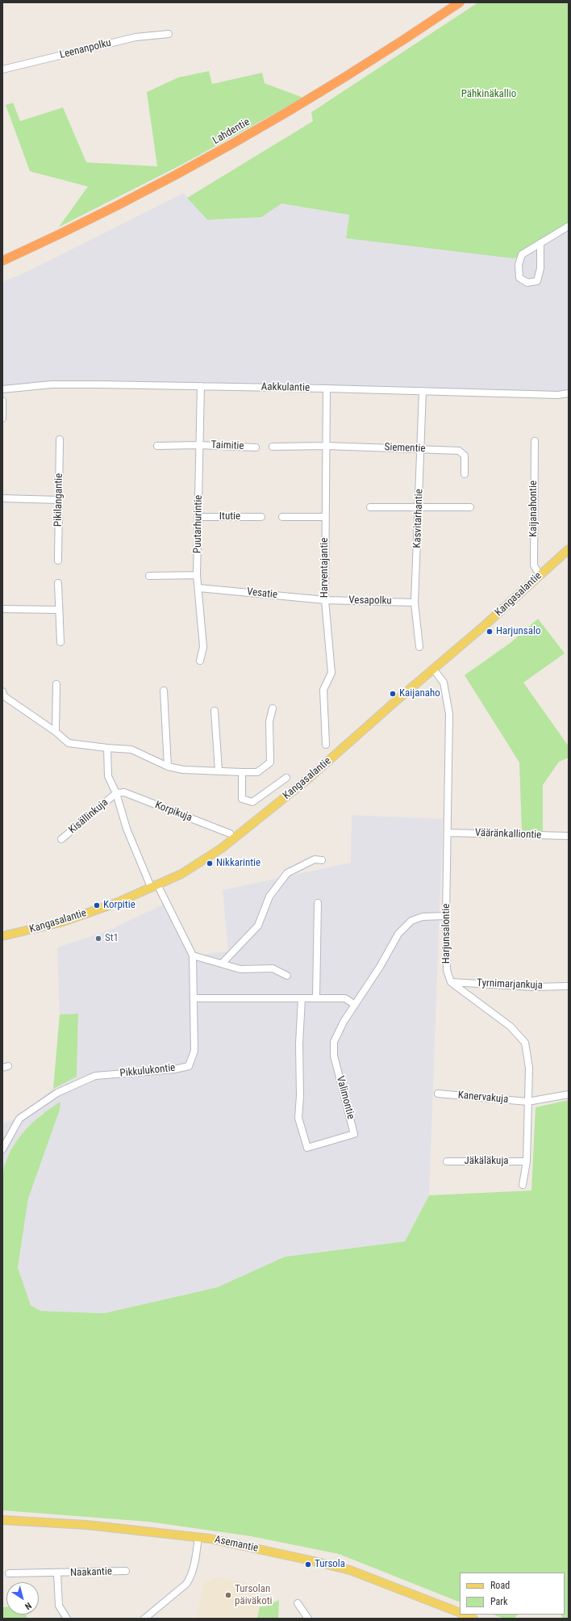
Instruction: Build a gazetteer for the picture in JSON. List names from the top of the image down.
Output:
{
  "streets": {
    "highway": ["Lahdentie"],
    "main road": ["Kangasalantie", "Asemantie"],
    "street": [
      "Leenanpolku",
      "Aakkulantie",
      "Taimitie",
      "Siementie",
      "Pikilangantie",
      "Kaijanahontie",
      "Itutie",
      "Kasvitarhantie",
      "Puutarhurintie",
      "Harventajantie",
      "Vesatie",
      "Vesapolku",
      "Korpikuja",
      "Kisällinkuja",
      "Vääränkalliontie",
      "Harjunsalontie",
      "Tyrnimarjankuja",
      "Pikkulukontie",
      "Valimontie",
      "Kanervakuja",
      "Jäkäläkuja",
      "Naakantie"
    ]
  },
  "crossings": [
    ["Aakkulantie", "Kasvitarhantie"],
    ["Aakkulantie", "Puutarhurintie"],
    ["Aakkulantie", "Harventajantie"],
    ["Taimitie", "Puutarhurintie"],
    ["Siementie", "Kasvitarhantie"],
    ["Siementie", "Harventajantie"],
    ["Kaijanahontie", "Kangasalantie"],
    ["Itutie", "Puutarhurintie"],
    ["Kasvitarhantie", "Vesapolku"],
    ["Puutarhurintie", "Vesatie"],
    ["Harventajantie", "Vesatie"],
    ["Harventajantie", "Vesapolku"],
    ["Vesatie", "Vesapolku"],
    ["Kangasalantie", "Harjunsalontie"],
    ["Kangasalantie", "Pikkulukontie"],
    ["Korpikuja", "Kisällinkuja"],
    ["Vääränkalliontie", "Harjunsalontie"],
    ["Harjunsalontie", "Tyrnimarjankuja"],
    ["Harjunsalontie", "Valimontie"]
  ],
  "parks": ["Pähkinäkallio"],
  "places": [
    "Harjunsalo",
    "Kaijanaho",
    "Nikkarintie",
    "Korpitie",
    "St1",
    "Tursola",
    "Tursolan päiväkoti"
  ],
  "legend": ["Road", "Park"],
  "north": "bottom right"
}
